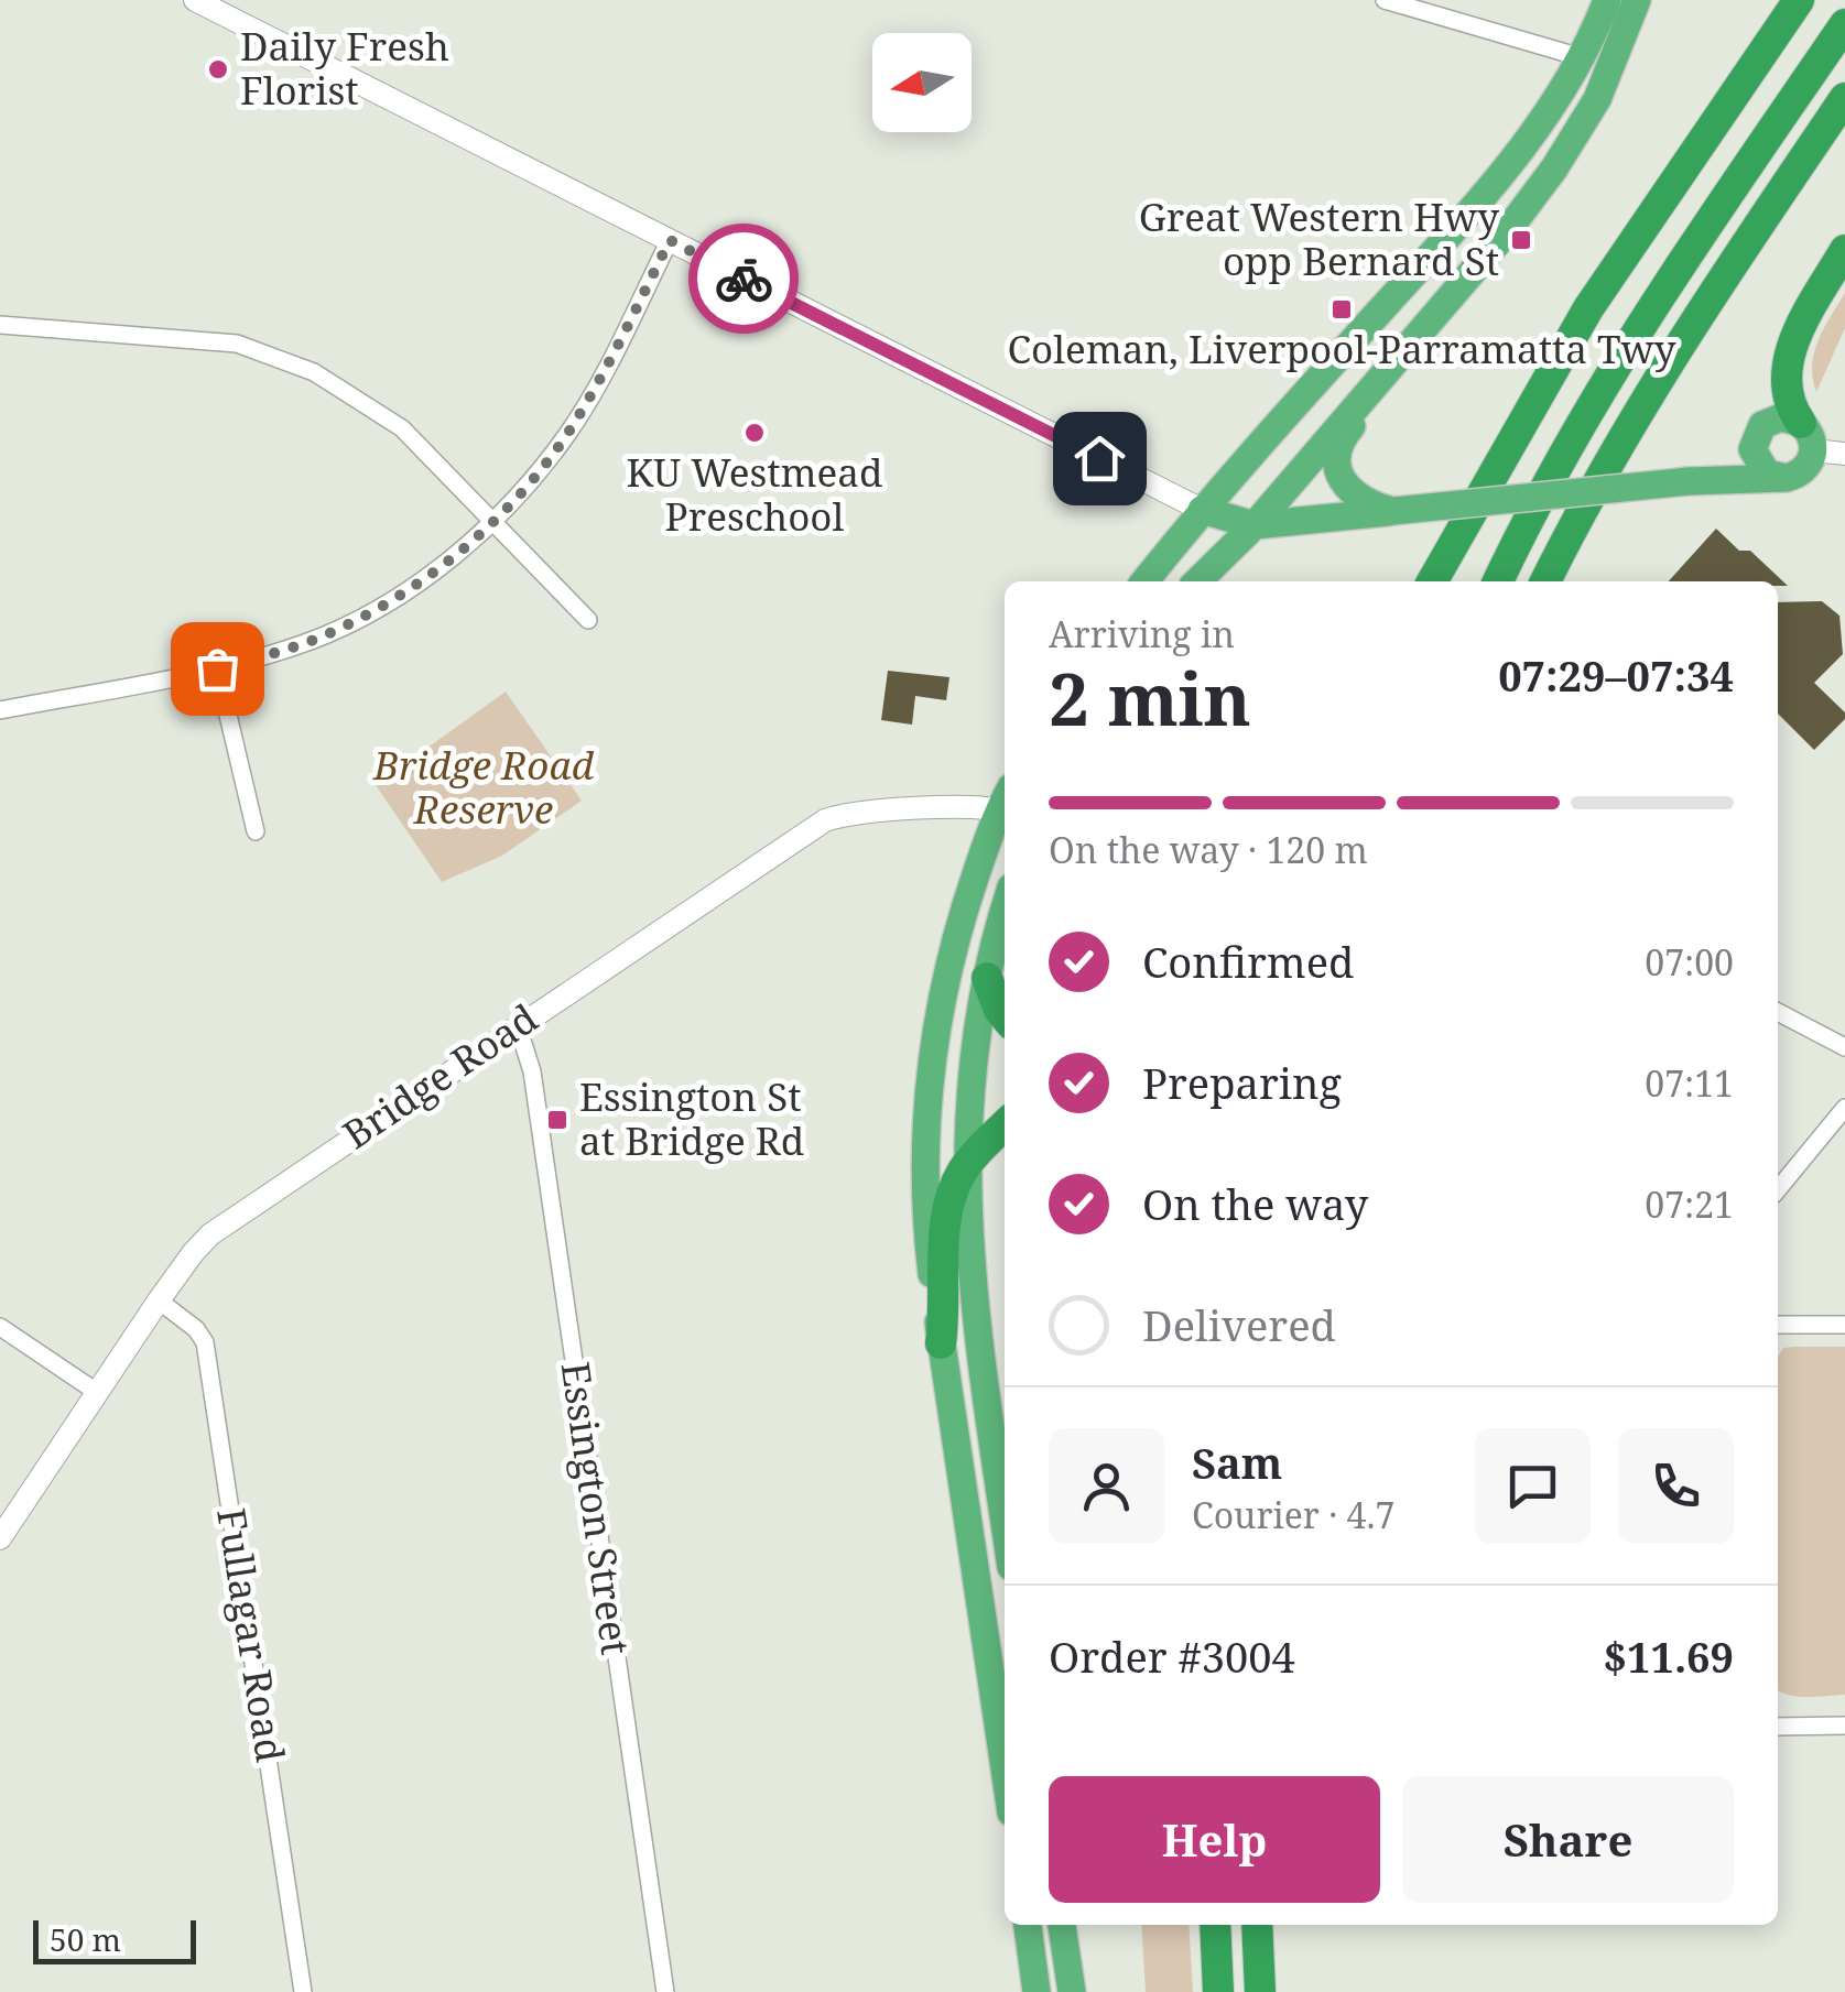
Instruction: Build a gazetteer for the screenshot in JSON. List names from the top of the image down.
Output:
{
  "streets": {
    "street": ["Bridge Road", "Essington Street", "Fullagar Road"]
  },
  "crossings": [
    ["Bridge Road", "Essington Street"],
    ["Bridge Road", "Fullagar Road"]
  ],
  "parks": ["Bridge Road Reserve"],
  "places": {
    "other": ["Daily Fresh Florist", "KU Westmead Preschool"],
    "transit": ["Great Western Hwy opp Bernard St", "Coleman, Liverpool-Parramatta Twy", "Essington St at Bridge Rd"]
  },
  "scale_bar": "50 m",
  "north": "left",
  "page": {
    "heading": ["2 min", "Arriving in", "07:29–07:34"],
    "panel": [
      "Sam",
      "Courier · 4.7",
      "Order #3004",
      "$11.69"
    ],
    "bar": "On the way · 120 m",
    "list": [
      ["Confirmed", "07:00"],
      ["Preparing", "07:11"],
      ["On the way", "07:21"],
      "Delivered"
    ],
    "buttons": ["Help", "Share"],
    "scale": "50 m"
  }
}
